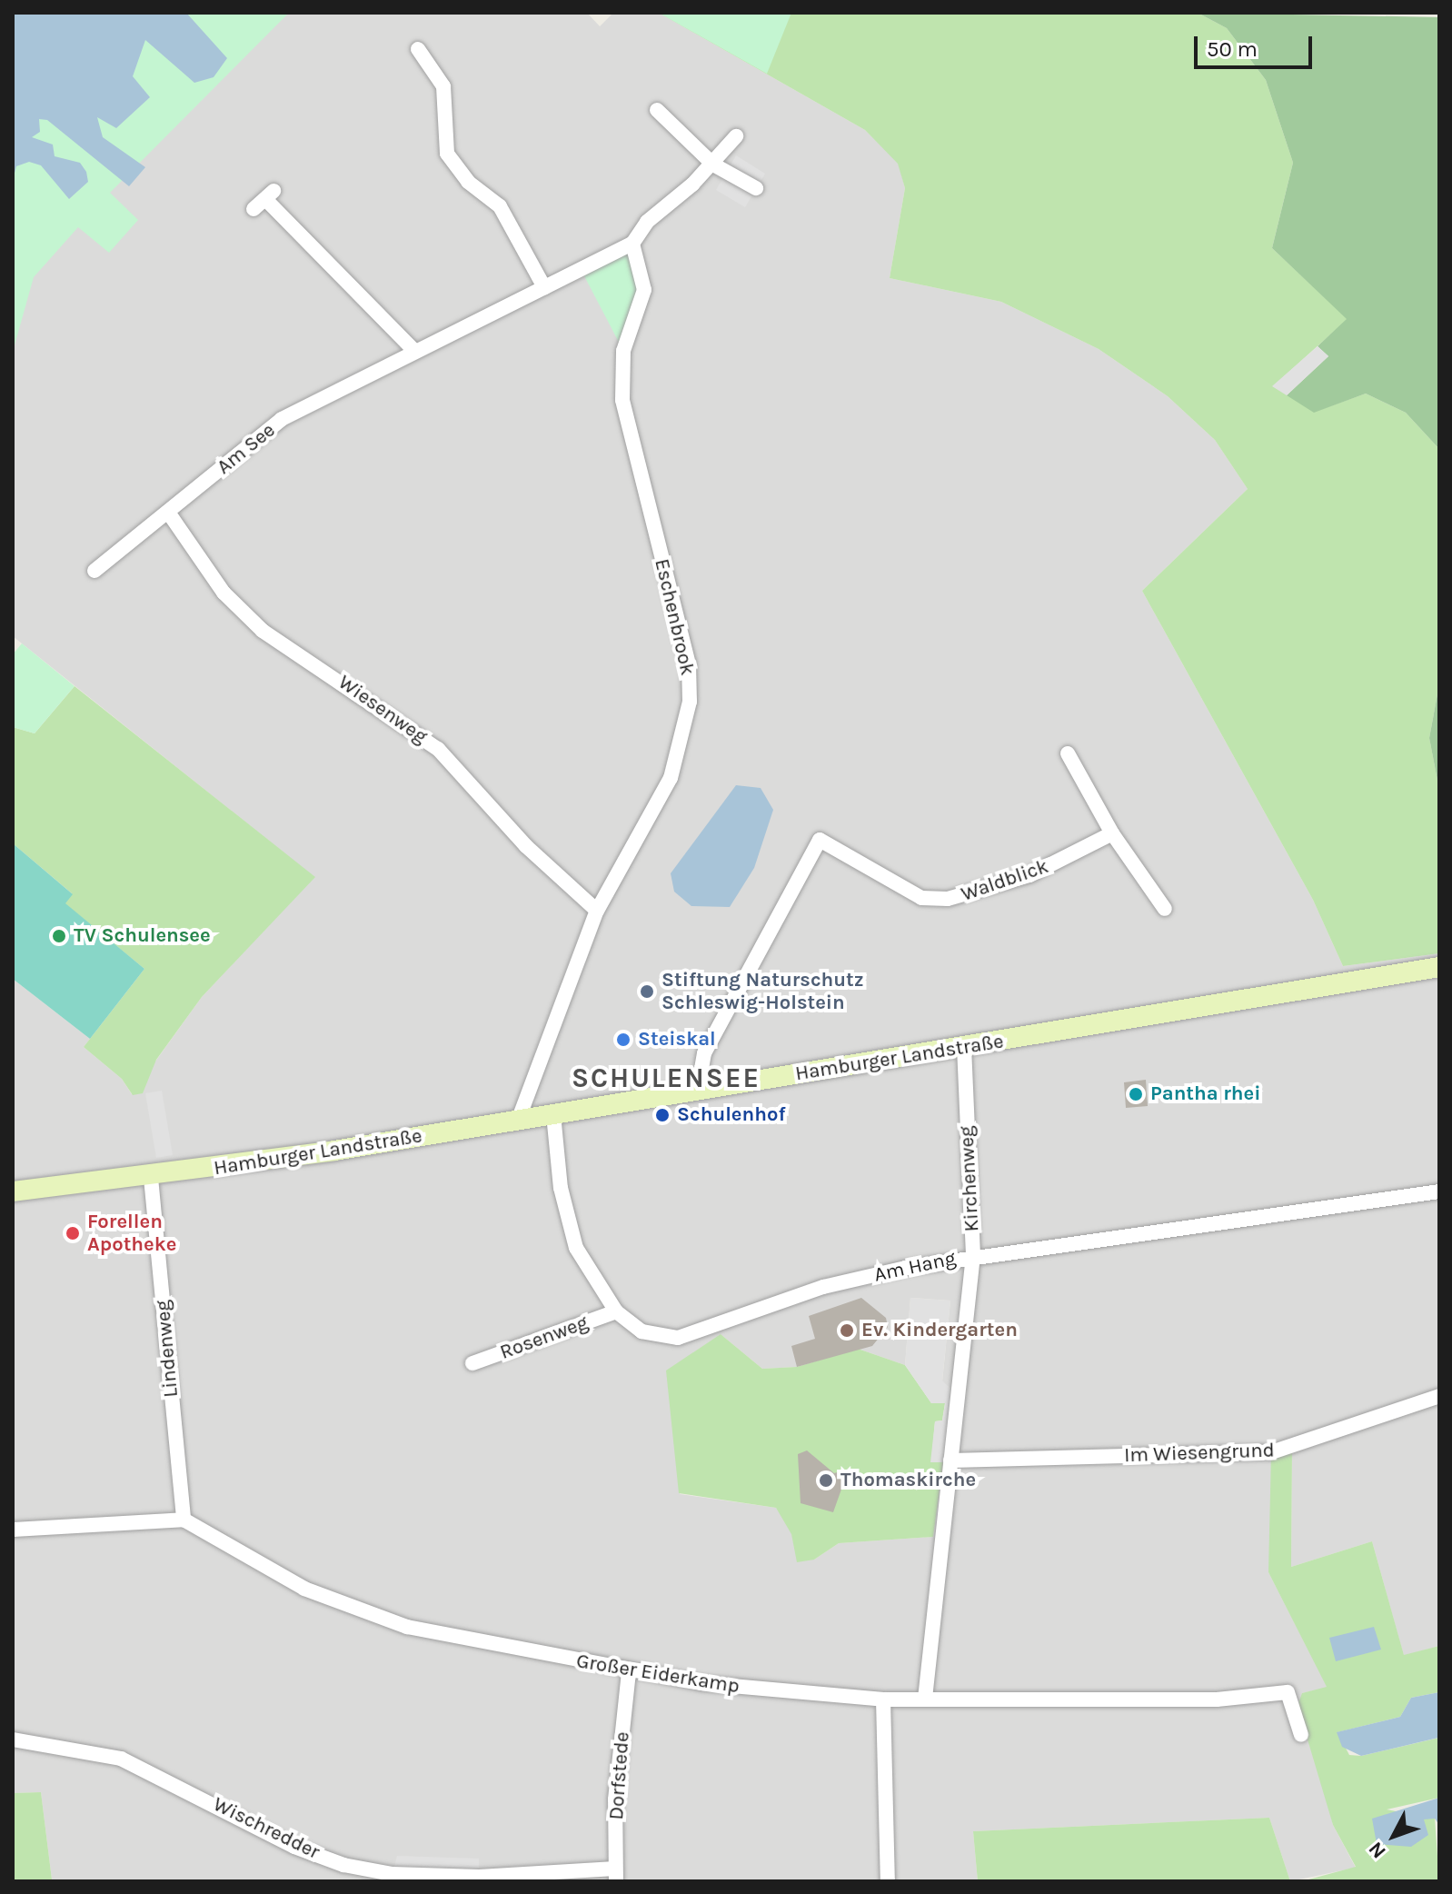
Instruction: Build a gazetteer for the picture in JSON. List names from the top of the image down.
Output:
{
  "streets": {
    "main road": ["Hamburger Landstraße"],
    "street": [
      "Am See",
      "Eschenbrook",
      "Wiesenweg",
      "Waldblick",
      "Kirchenweg",
      "Am Hang",
      "Rosenweg",
      "Lindenweg",
      "Im Wiesengrund",
      "Großer Eiderkamp",
      "Dorfstede",
      "Wischredder"
    ]
  },
  "crossings": [
    ["Am See", "Eschenbrook"],
    ["Am See", "Wiesenweg"],
    ["Eschenbrook", "Wiesenweg"],
    ["Eschenbrook", "Hamburger Landstraße"],
    ["Waldblick", "Hamburger Landstraße"],
    ["Hamburger Landstraße", "Kirchenweg"],
    ["Hamburger Landstraße", "Am Hang"],
    ["Hamburger Landstraße", "Lindenweg"],
    ["Kirchenweg", "Am Hang"],
    ["Kirchenweg", "Im Wiesengrund"],
    ["Kirchenweg", "Großer Eiderkamp"],
    ["Am Hang", "Rosenweg"],
    ["Lindenweg", "Großer Eiderkamp"],
    ["Großer Eiderkamp", "Dorfstede"],
    ["Dorfstede", "Wischredder"]
  ],
  "districts": ["SCHULENSEE"],
  "places": [
    "TV Schulensee",
    "Stiftung Naturschutz Schleswig-Holstein",
    "Steiskal",
    "Pantha rhei",
    "Schulenhof",
    "Forellen Apotheke",
    "Ev. Kindergarten",
    "Thomaskirche"
  ],
  "scale_bar": "50 m",
  "north": "bottom left"
}
